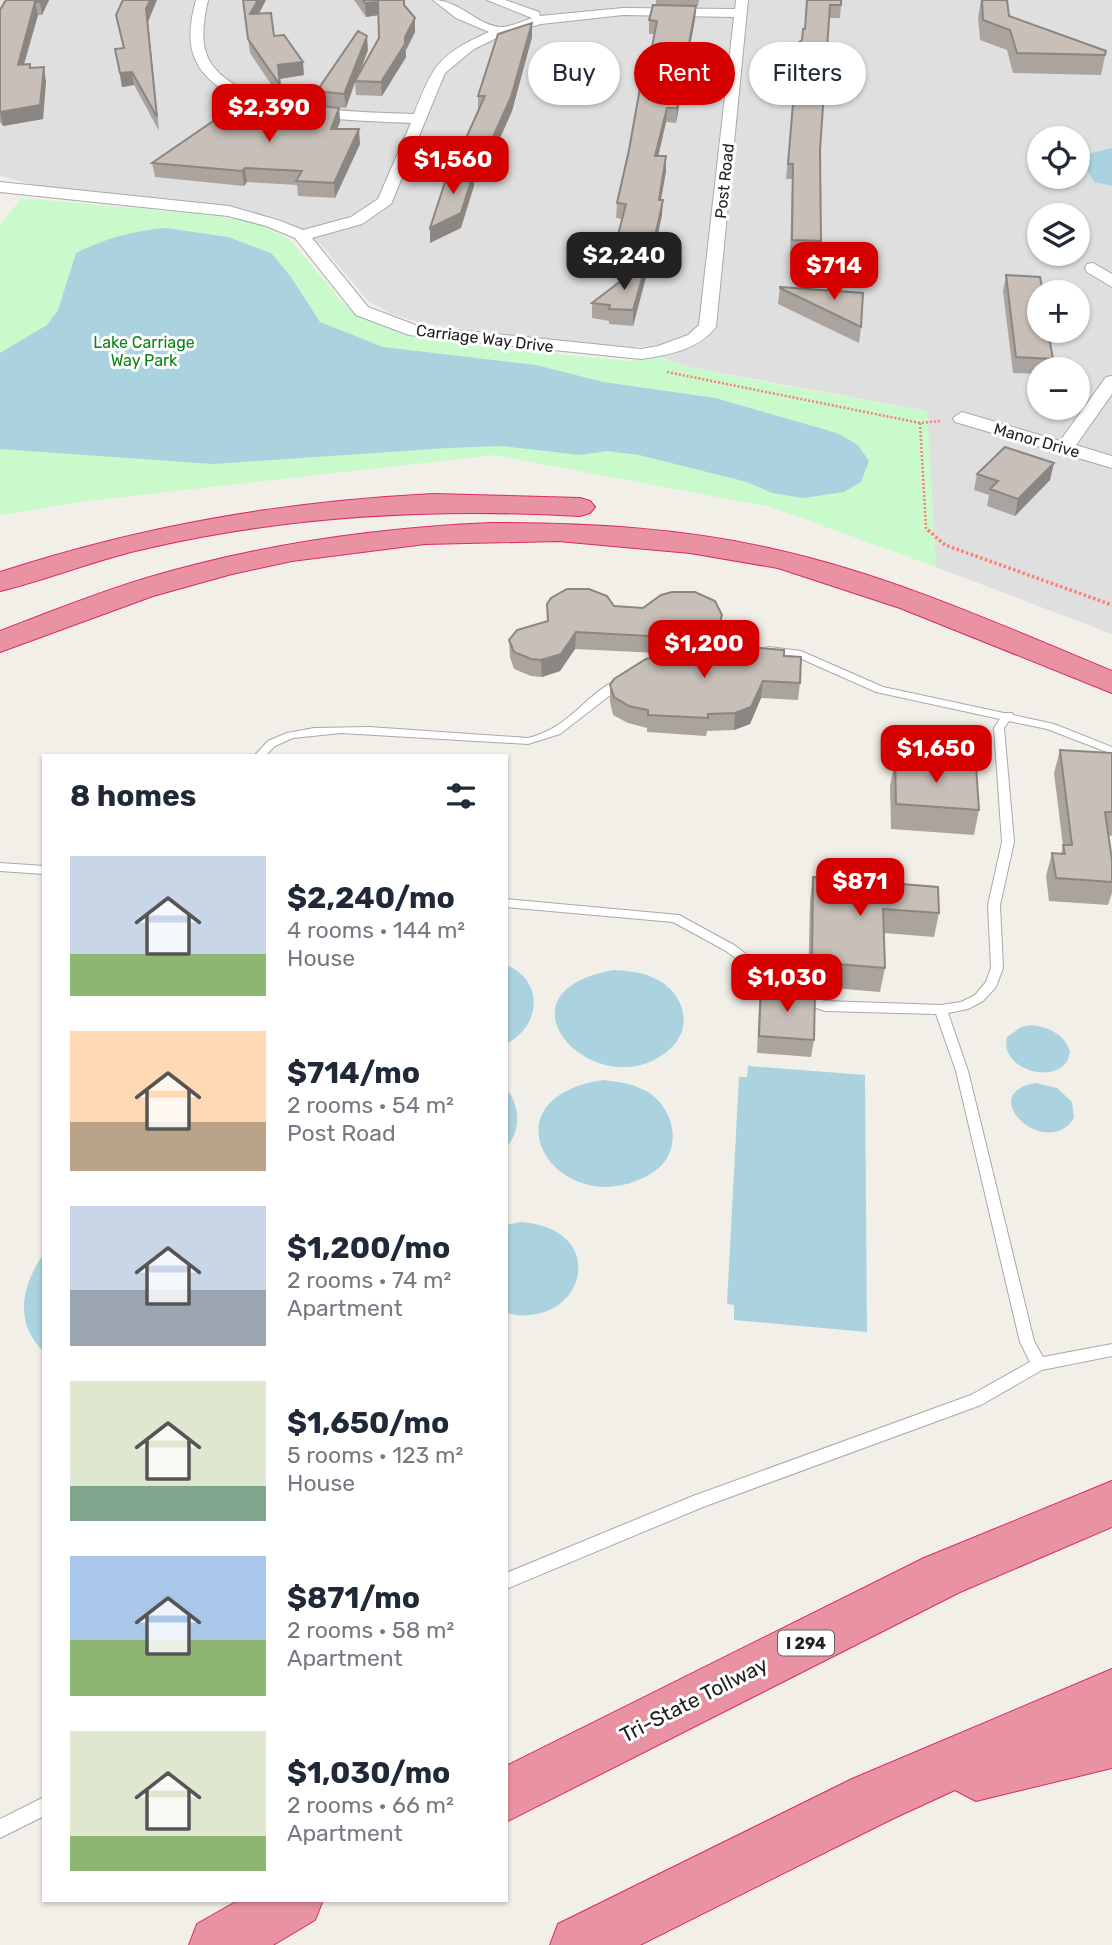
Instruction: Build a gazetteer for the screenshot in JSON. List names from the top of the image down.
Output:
{
  "streets": {
    "highway": ["I 294", "Tri-State Tollway"],
    "street": ["Post Road", "Carriage Way Drive", "Manor Drive"]
  },
  "crossings": [
    ["Post Road", "Carriage Way Drive"]
  ],
  "parks": ["Lake Carriage Way Park"],
  "page": {
    "chip": ["Buy", "Rent", "Filters"],
    "price": [
      "$2,390",
      "$1,560",
      "$2,240",
      "$714",
      "$1,200",
      "$1,650",
      "$871",
      "$1,030"
    ],
    "map_buttons": ["+", "−"],
    "heading": "8 homes",
    "list": [
      {
        "name": "$2,240/mo",
        "note": "4 rooms · 144 m² · House"
      },
      {
        "name": "$714/mo",
        "note": "2 rooms · 54 m² · Post Road"
      },
      {
        "name": "$1,200/mo",
        "note": "2 rooms · 74 m² · Apartment"
      },
      {
        "name": "$1,650/mo",
        "note": "5 rooms · 123 m² · House"
      },
      {
        "name": "$871/mo",
        "note": "2 rooms · 58 m² · Apartment"
      },
      {
        "name": "$1,030/mo",
        "note": "2 rooms · 66 m² · Apartment"
      }
    ]
  }
}
